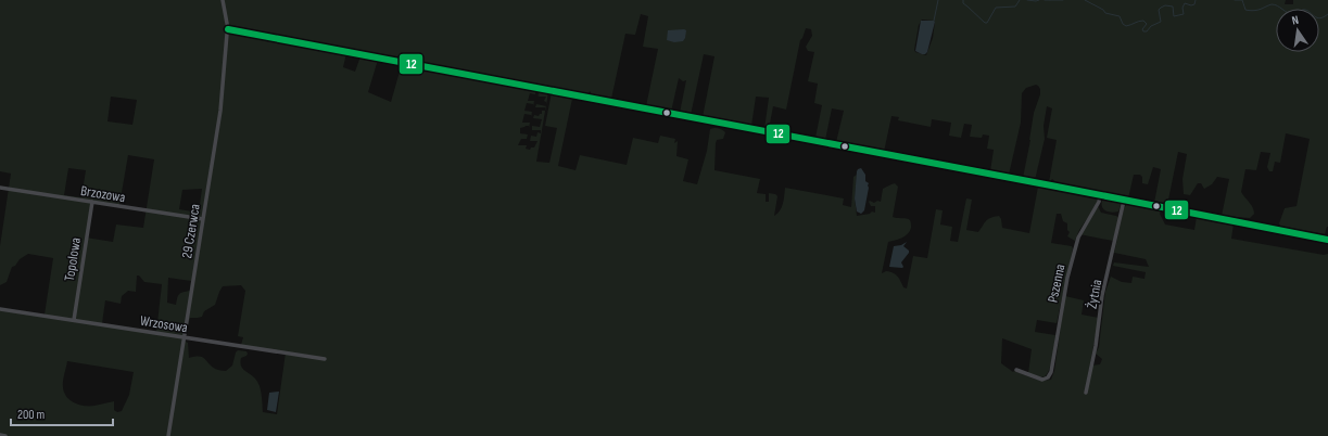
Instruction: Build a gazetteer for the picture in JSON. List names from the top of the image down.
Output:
{
  "streets": {
    "street": [
      "Brzozowa",
      "29 Czerwca",
      "Topolowa",
      "Pszenna",
      "Żytnia",
      "Wrzosowa"
    ]
  },
  "crossings": [
    ["Brzozowa", "29 Czerwca"],
    ["Brzozowa", "Topolowa"],
    ["29 Czerwca", "Wrzosowa"],
    ["Topolowa", "Wrzosowa"]
  ],
  "lines": ["transit line 12"],
  "scale_bar": "200 m",
  "north": "top"
}
